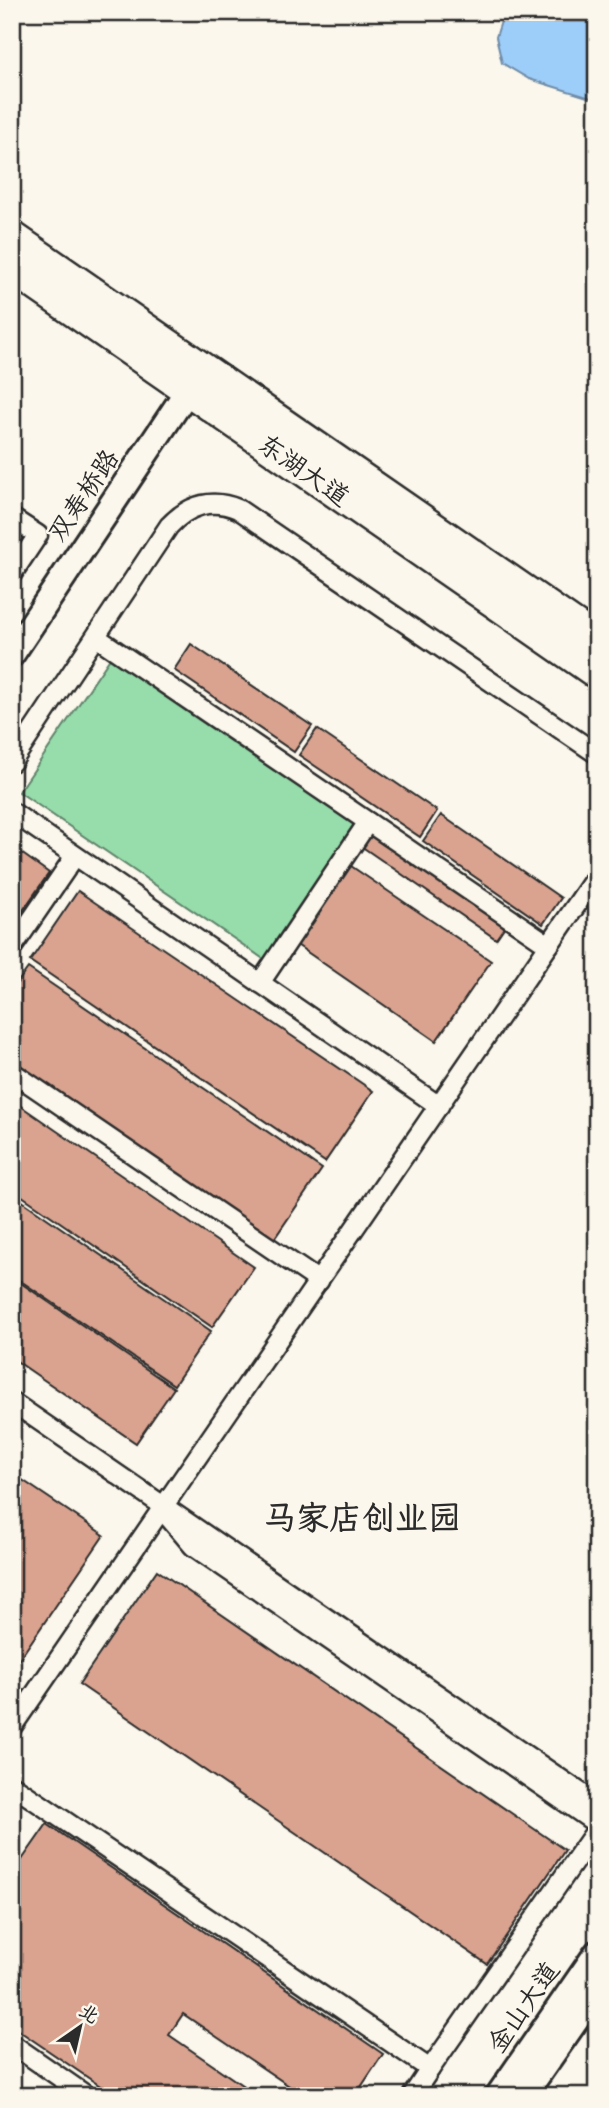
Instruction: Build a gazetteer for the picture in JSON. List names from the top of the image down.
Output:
{
  "streets": {
    "highway": ["东湖大道"],
    "street": ["双寿桥路", "金山大道"]
  },
  "crossings": [
    ["东湖大道", "双寿桥路"]
  ],
  "districts": ["马家店创业园"],
  "north": "top right"
}
